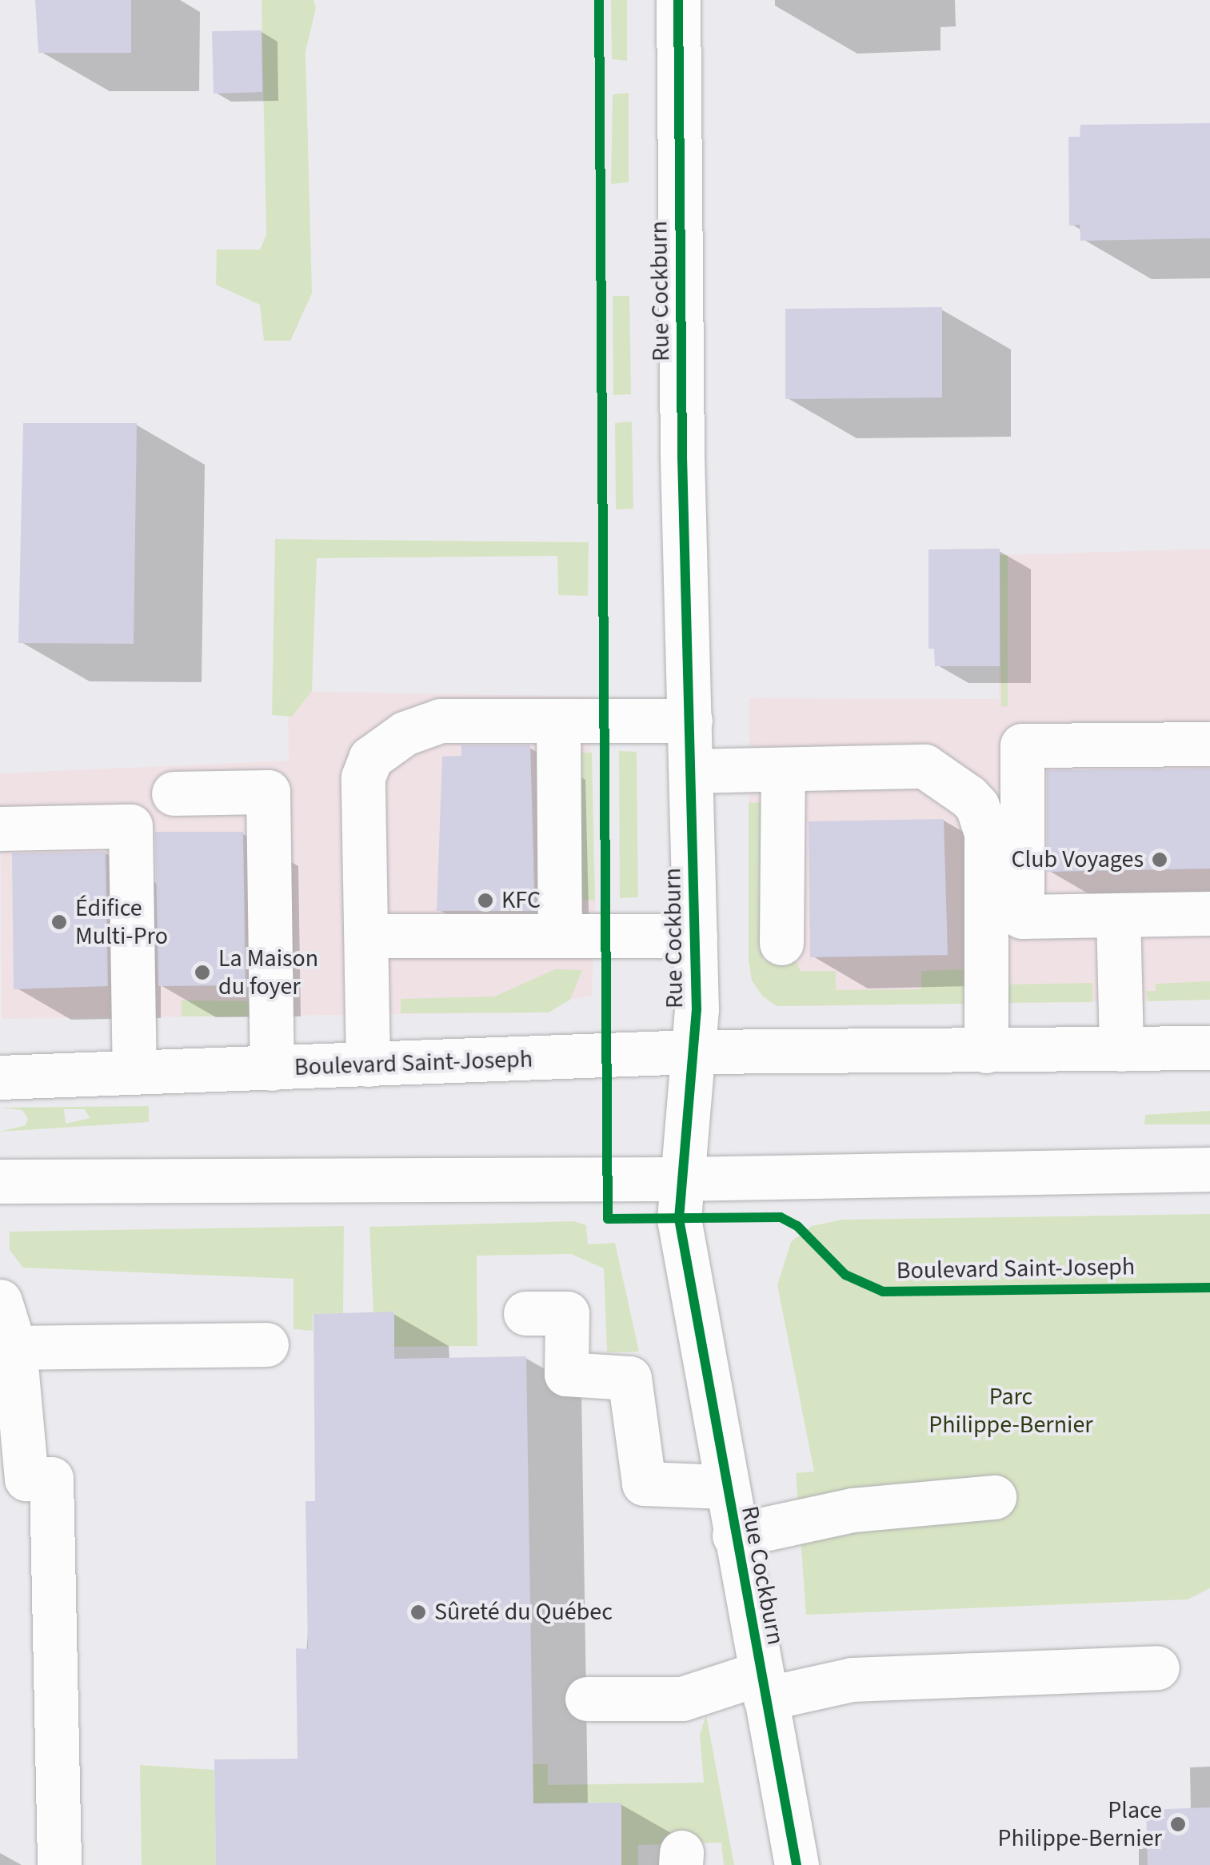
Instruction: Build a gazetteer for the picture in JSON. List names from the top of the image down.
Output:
{
  "streets": {
    "main road": ["Rue Cockburn", "Boulevard Saint-Joseph"]
  },
  "crossings": [
    ["Rue Cockburn", "Boulevard Saint-Joseph"]
  ],
  "parks": ["Parc Philippe-Bernier"],
  "places": [
    "Club Voyages",
    "KFC",
    "Édifice Multi-Pro",
    "La Maison du foyer",
    "Sûreté du Québec",
    "Place Philippe-Bernier"
  ]
}
